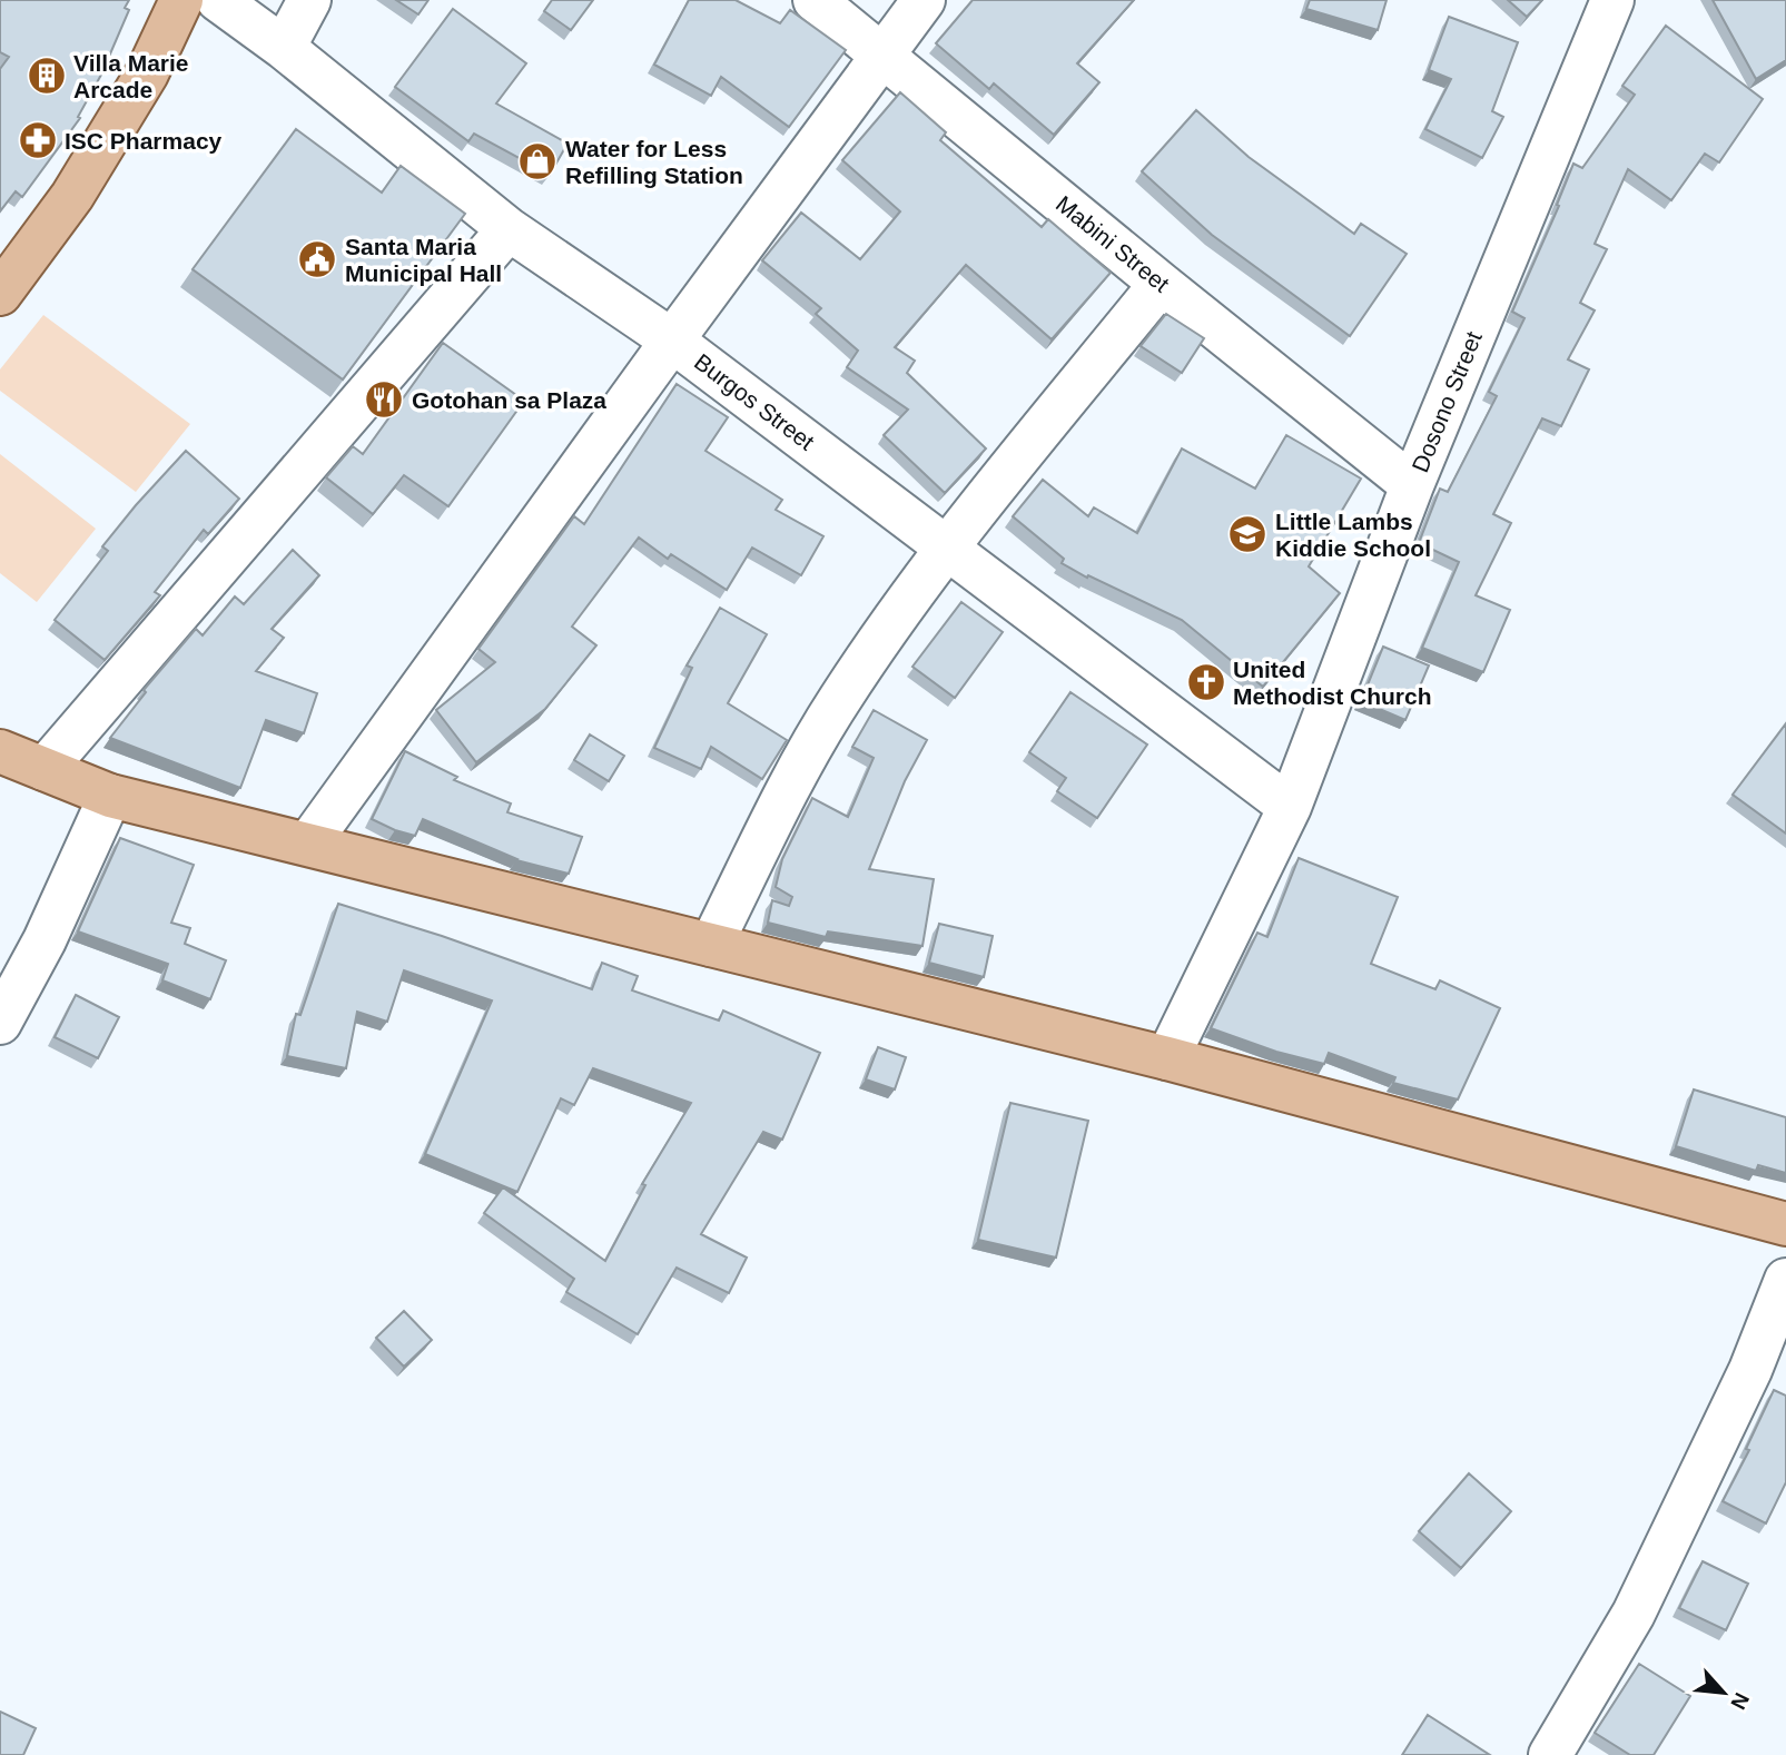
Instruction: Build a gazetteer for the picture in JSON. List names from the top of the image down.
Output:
{
  "streets": {
    "street": ["Mabini Street", "Burgos Street", "Dosono Street"]
  },
  "crossings": [
    ["Mabini Street", "Dosono Street"],
    ["Burgos Street", "Dosono Street"]
  ],
  "places": {
    "building": ["Villa Marie Arcade"],
    "pharmacy": ["ISC Pharmacy"],
    "shop": ["Water for Less Refilling Station"],
    "public building": ["Santa Maria Municipal Hall"],
    "restaurant": ["Gotohan sa Plaza"],
    "school or university": ["Little Lambs Kiddie School"],
    "church": ["United Methodist Church"]
  },
  "north": "bottom right"
}
